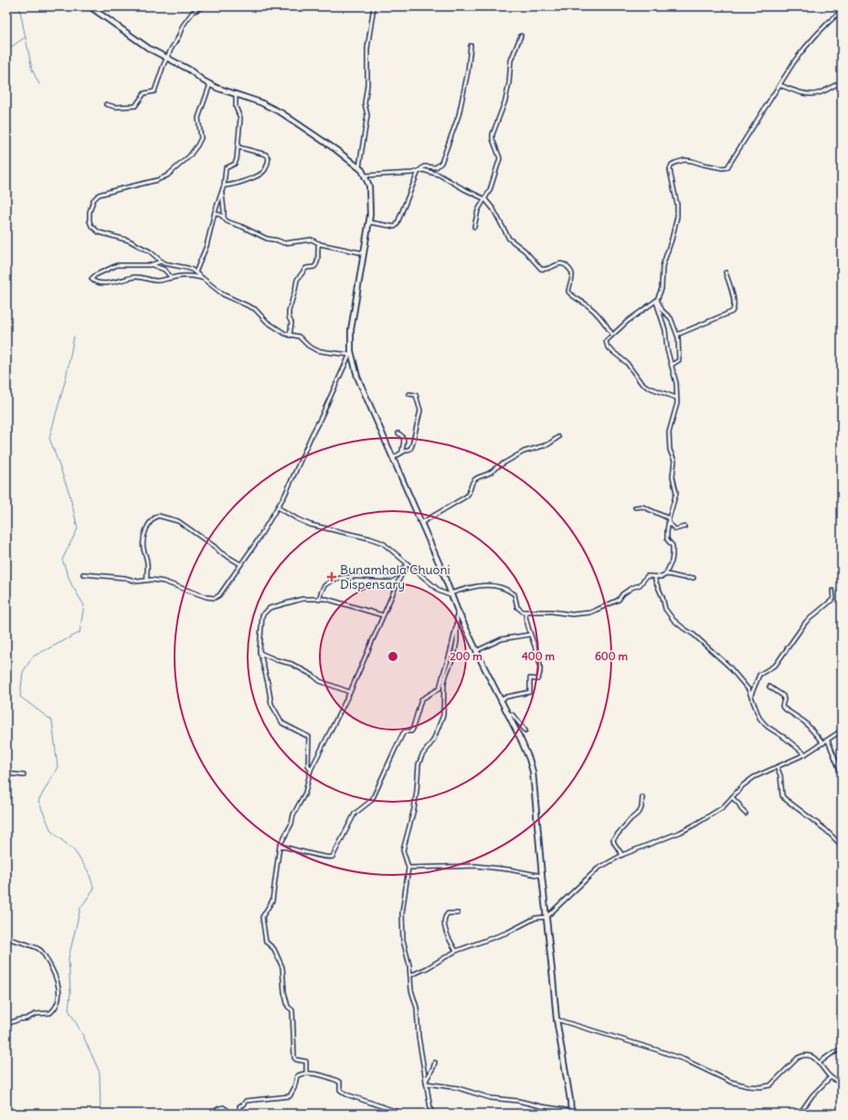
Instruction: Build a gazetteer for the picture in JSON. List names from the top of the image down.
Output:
{
  "places": {
    "health": ["Bunamhala Chuoni Dispensary"]
  },
  "rings": ["200 m", "400 m", "600 m"]
}
